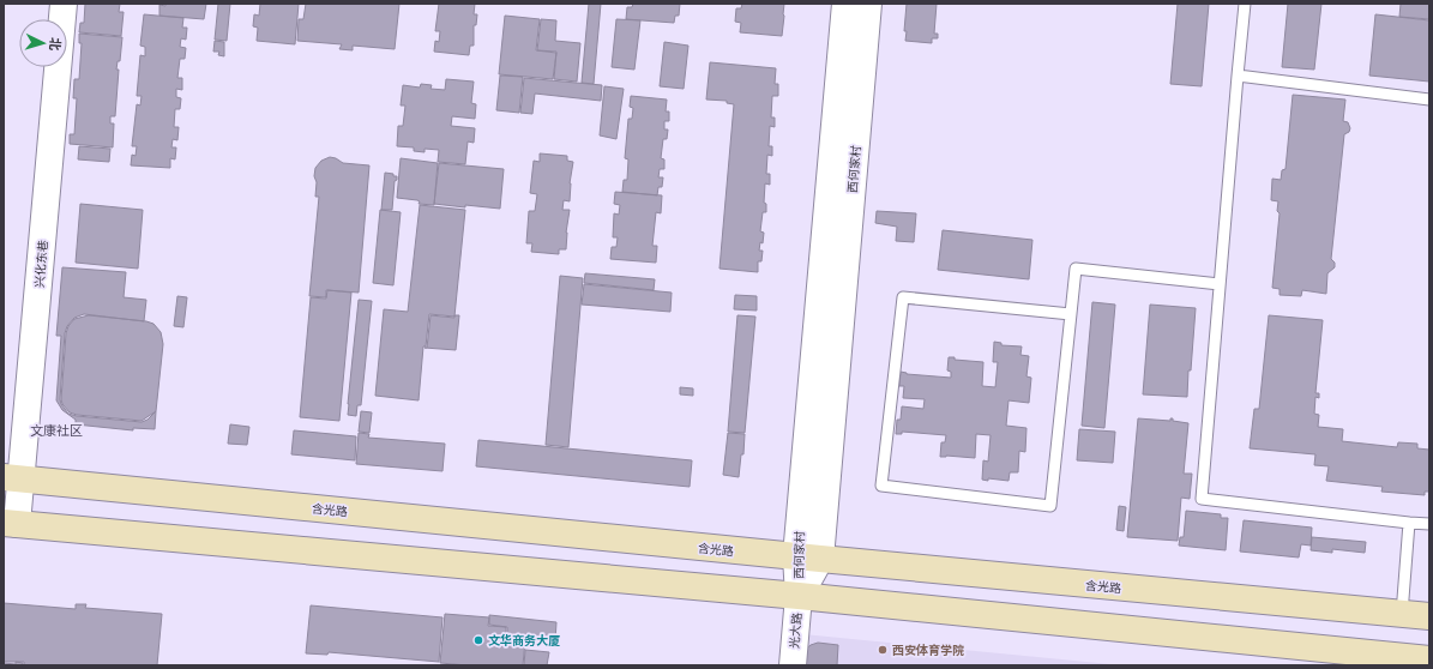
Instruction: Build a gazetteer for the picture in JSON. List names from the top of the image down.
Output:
{
  "streets": {
    "main road": ["含光路"],
    "street": ["西何家村", "兴化东巷", "光大路"]
  },
  "crossings": [
    ["西何家村", "含光路"],
    ["西何家村", "光大路"],
    ["兴化东巷", "含光路"]
  ],
  "districts": ["文康社区"],
  "places": ["文华商务大厦", "西安体育学院"],
  "north": "right"
}
